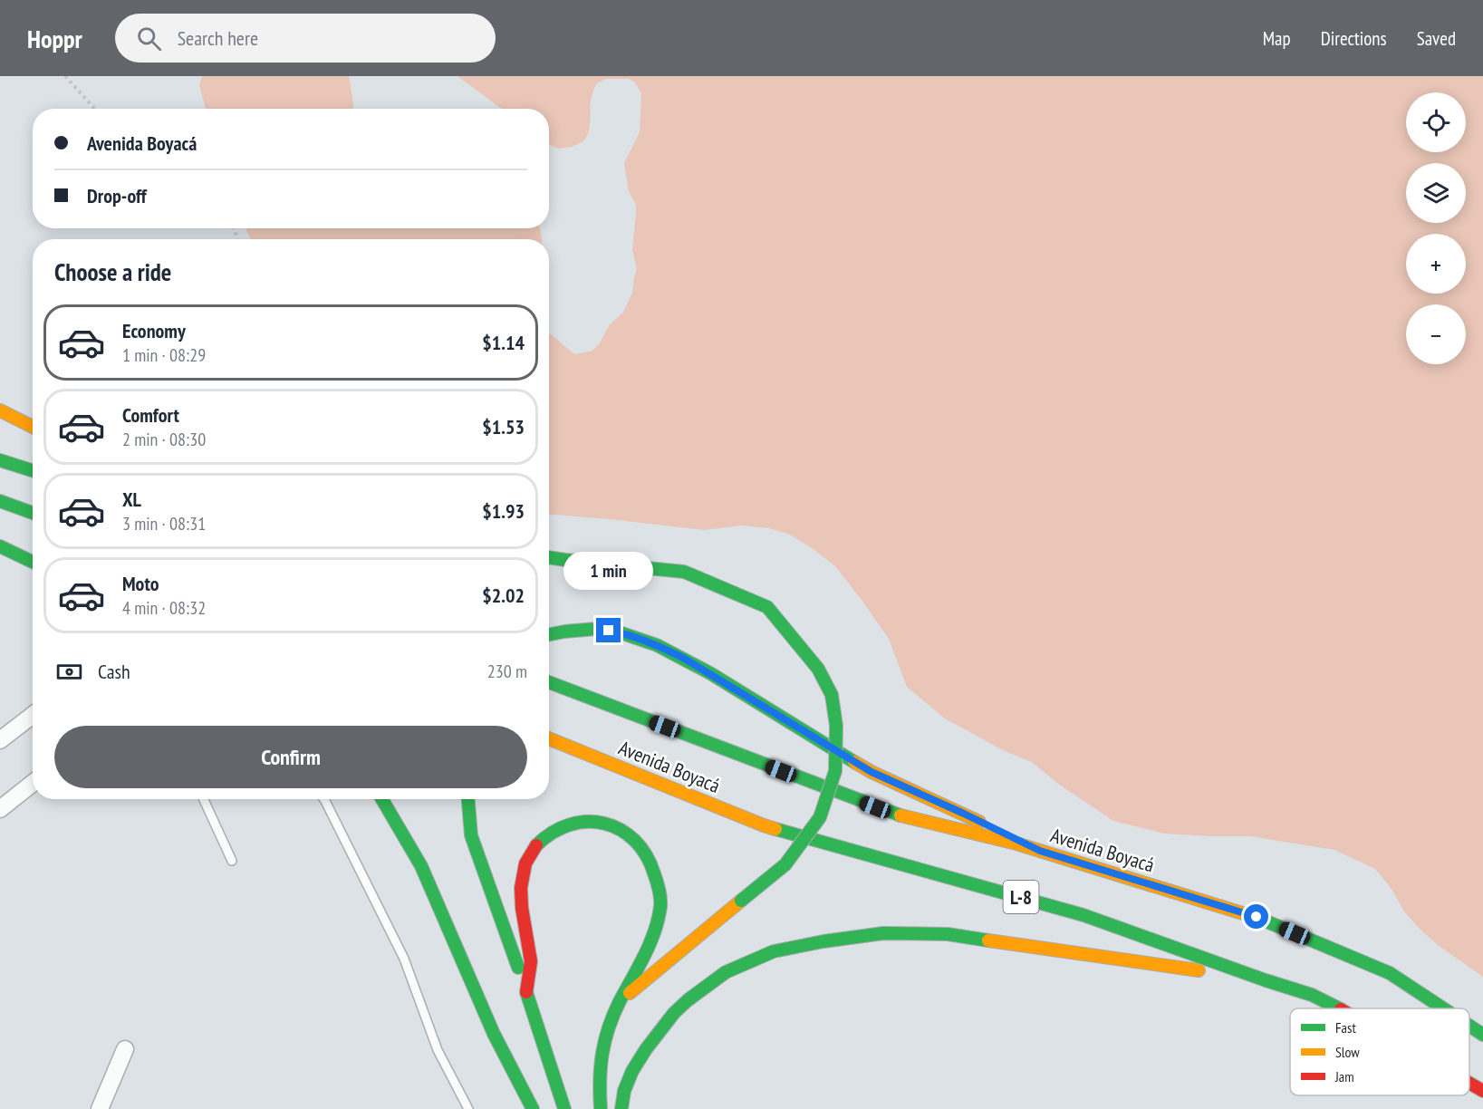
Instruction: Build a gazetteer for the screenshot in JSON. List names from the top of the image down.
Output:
{
  "streets": {
    "main road": ["Avenida Boyacá", "L-8"]
  },
  "legend": ["Fast", "Slow", "Jam"],
  "page": {
    "header": "Hoppr",
    "search": "Search here",
    "nav": ["Map", "Directions", "Saved"],
    "map_buttons": ["+", "−"],
    "banner": ["Avenida Boyacá", "Drop-off"],
    "heading": "Choose a ride",
    "list": [
      {
        "name": "Economy",
        "note": "1 min · 08:29",
        "value": "$1.14"
      },
      {
        "name": "Comfort",
        "note": "2 min · 08:30",
        "value": "$1.53"
      },
      {
        "name": "XL",
        "note": "3 min · 08:31",
        "value": "$1.93"
      },
      {
        "name": "Moto",
        "note": "4 min · 08:32",
        "value": "$2.02"
      }
    ],
    "bubble": "1 min",
    "pay": ["Cash", "230 m"],
    "buttons": "Confirm"
  }
}
